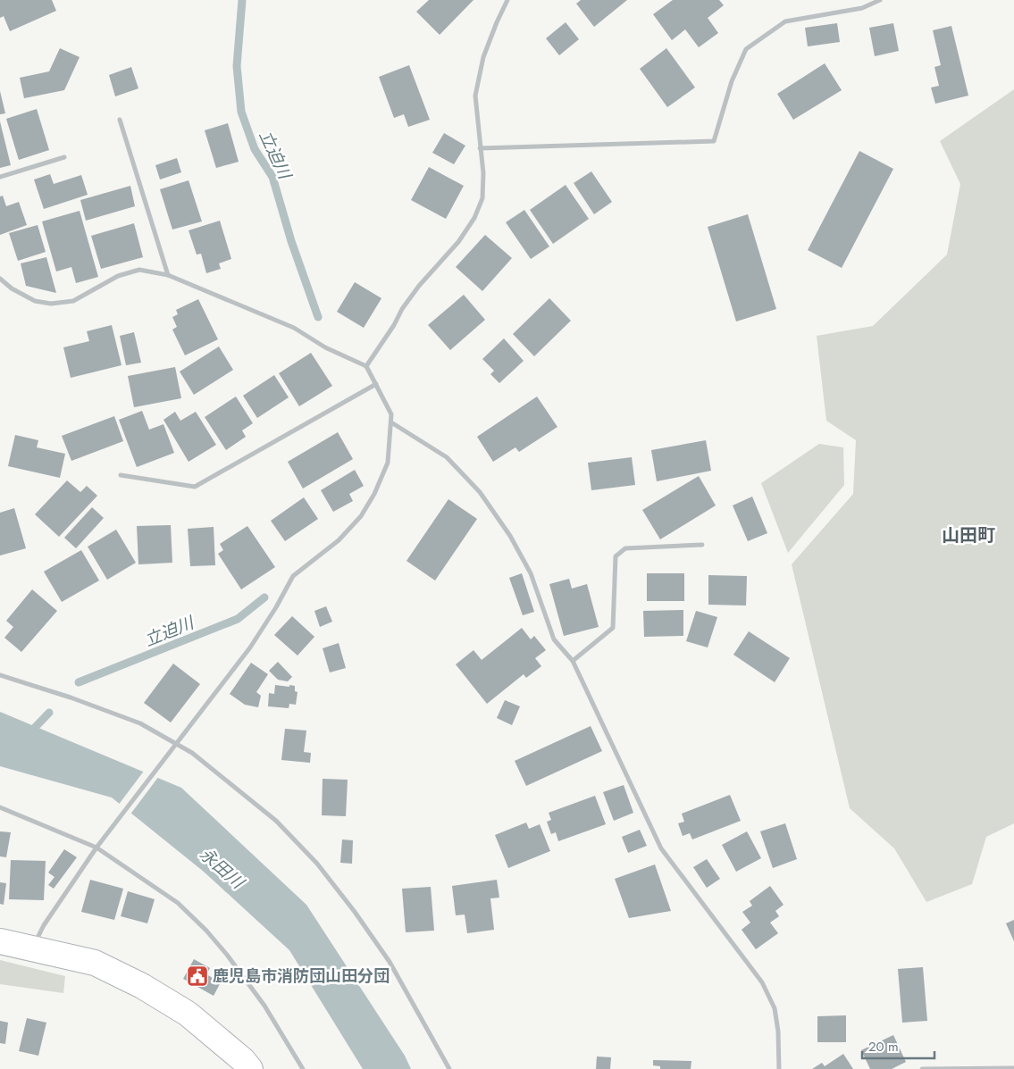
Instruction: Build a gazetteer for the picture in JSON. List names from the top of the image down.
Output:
{
  "districts": ["山田町"],
  "water": ["立迫川", "永田川"],
  "places": {
    "public building": ["鹿児島市消防団山田分団"]
  },
  "scale_bar": "20 m"
}
